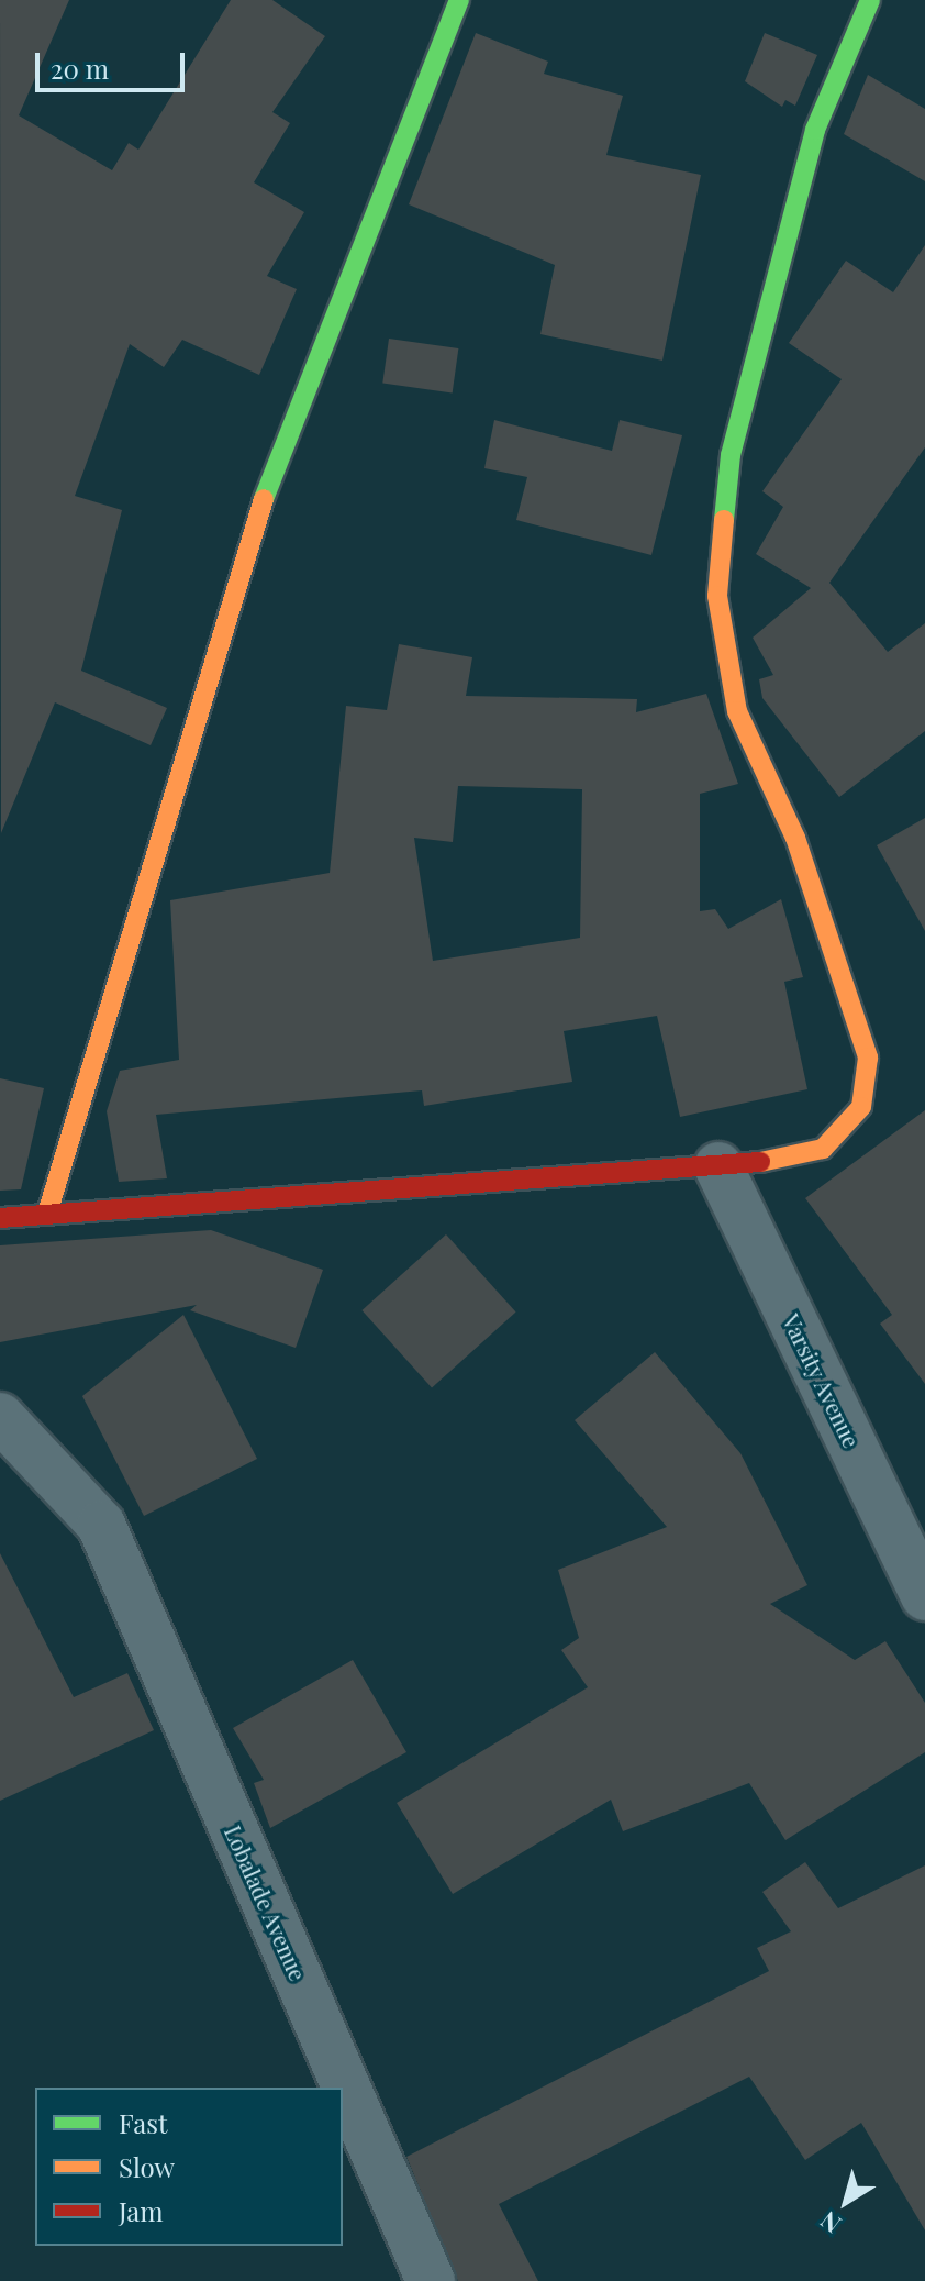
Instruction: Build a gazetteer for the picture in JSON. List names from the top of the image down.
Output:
{
  "streets": {
    "street": ["Varsity Avenue", "Lobalade Avenue"]
  },
  "legend": ["Fast", "Slow", "Jam"],
  "scale_bar": "20 m",
  "north": "bottom left"
}
